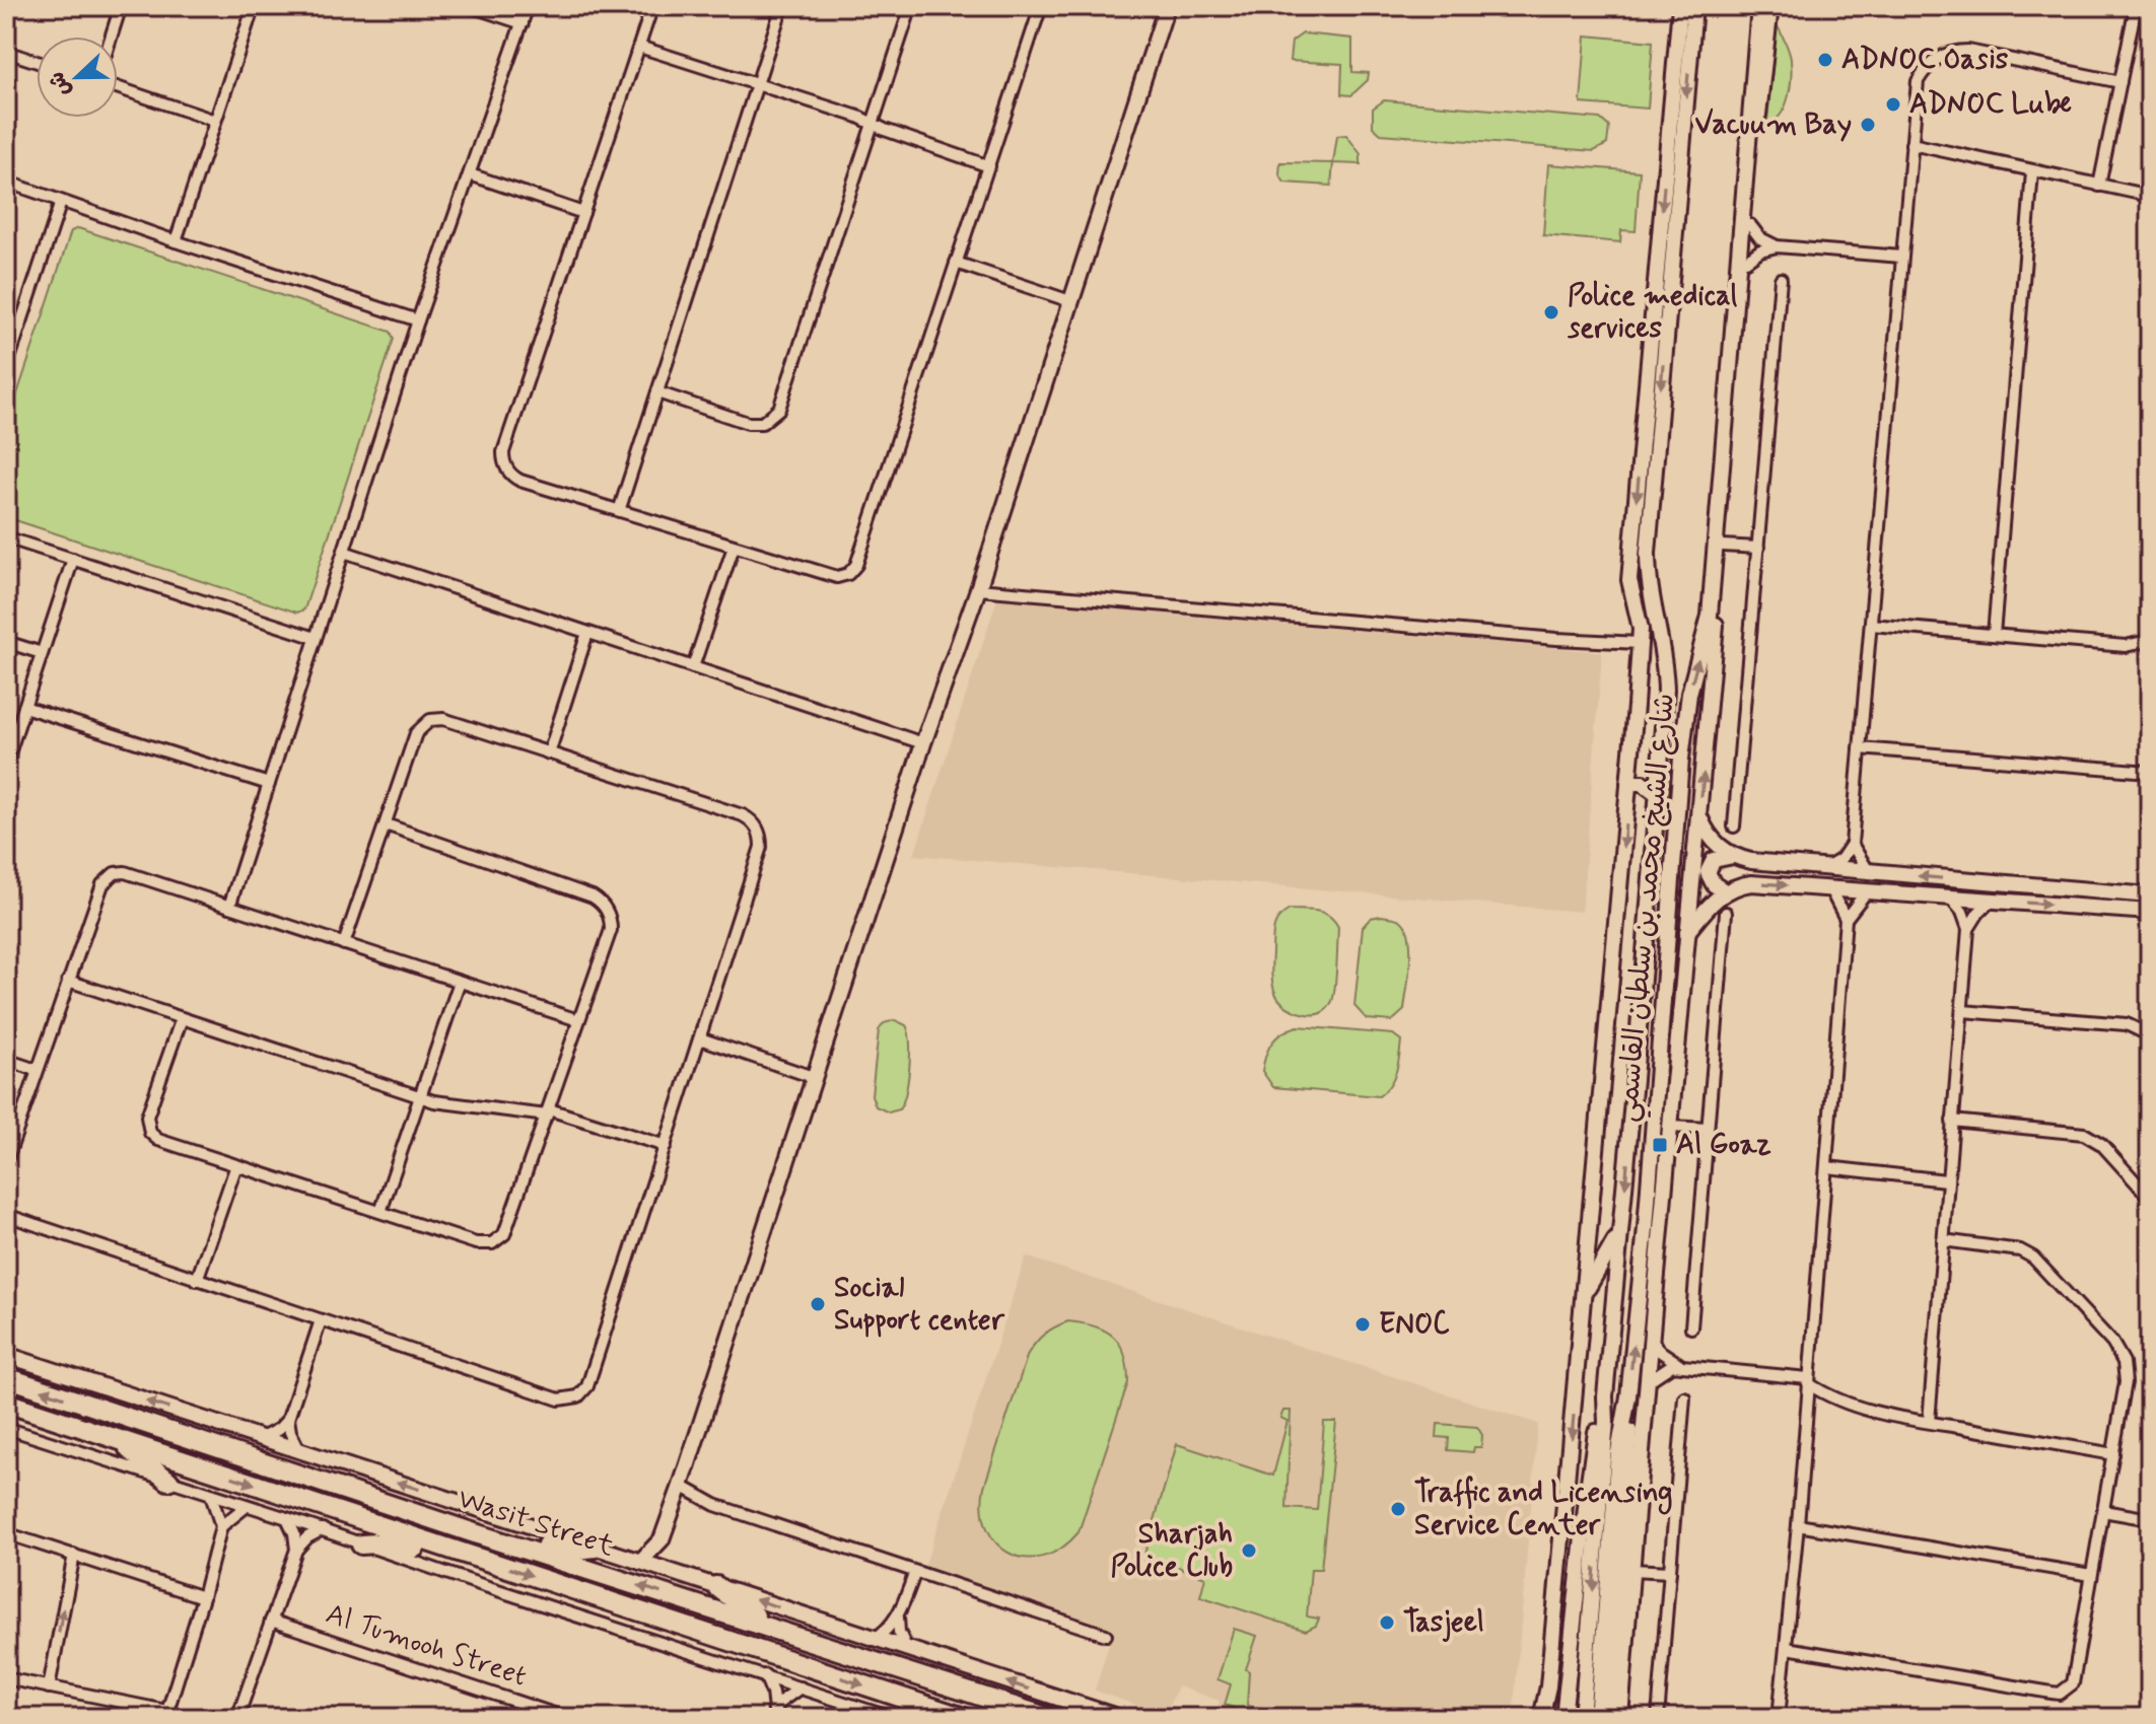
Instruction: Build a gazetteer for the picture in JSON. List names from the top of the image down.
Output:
{
  "streets": {
    "highway": ["Wasit Street"],
    "street": ["شارع الشيخ محمد بن سلطان القاسمي", "Al Tumooh Street"]
  },
  "places": {
    "other": [
      "ADNOC Oasis",
      "ADNOC Lube",
      "Vacuum Bay",
      "Police medical services",
      "Social Support center",
      "ENOC",
      "Traffic and Licensing Service Center",
      "Sharjah Police Club",
      "Tasjeel"
    ],
    "transit": ["Al Goaz"]
  },
  "north": "left"
}
